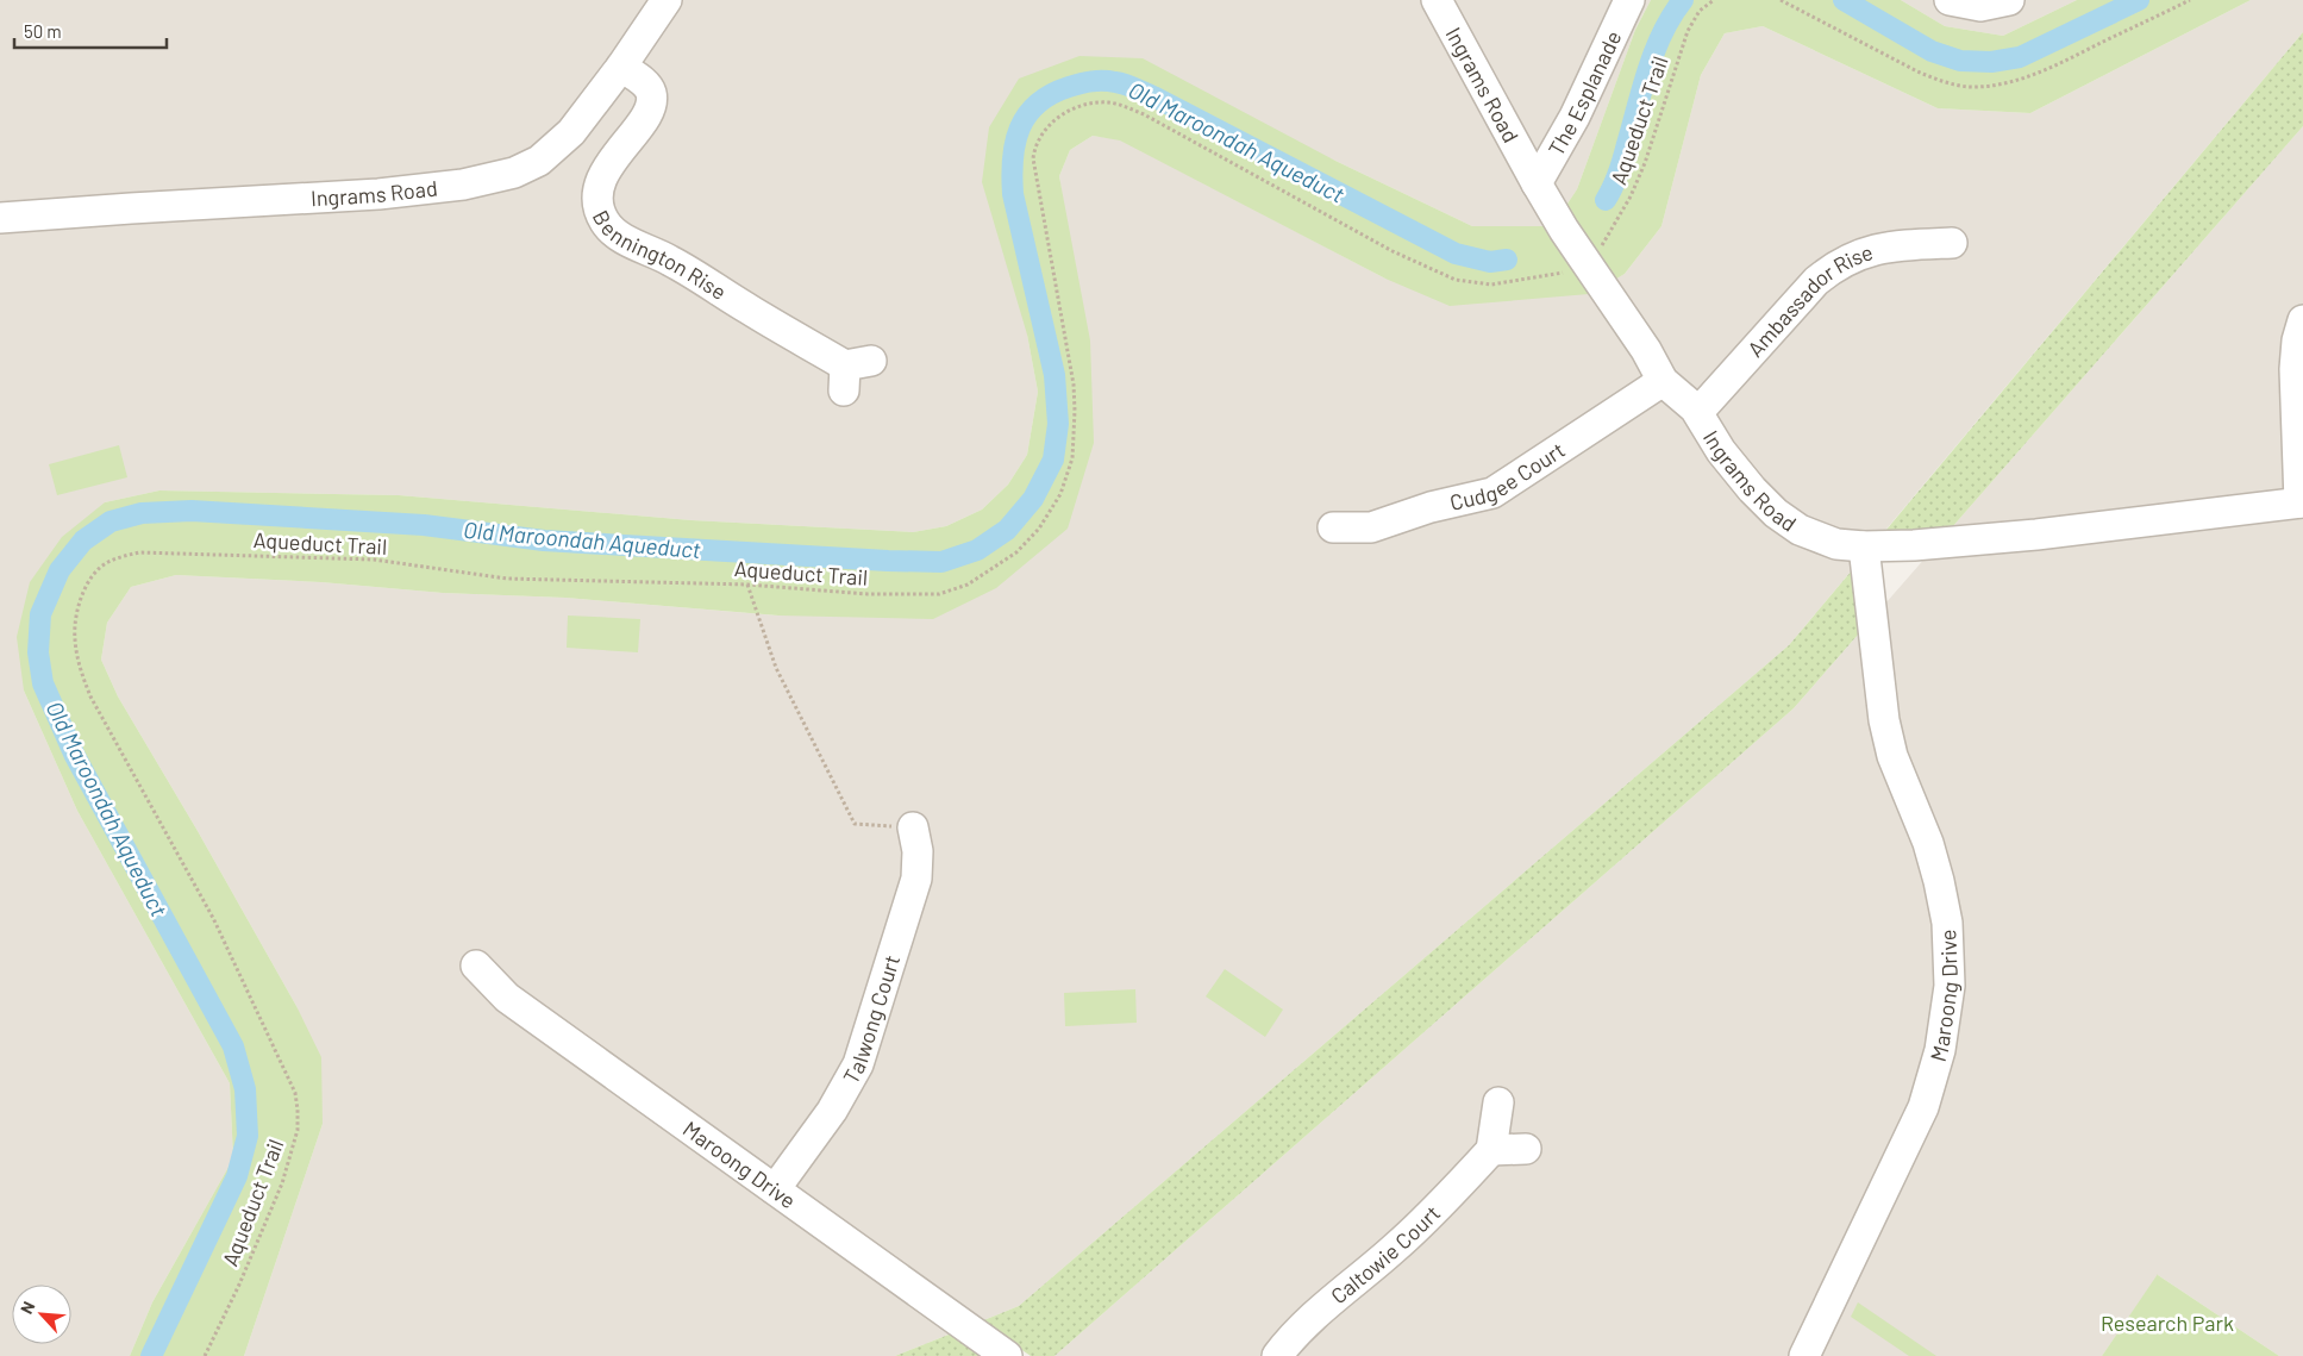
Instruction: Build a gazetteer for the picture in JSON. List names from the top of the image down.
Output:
{
  "streets": {
    "street": [
      "Ingrams Road",
      "The Esplanade",
      "Bennington Rise",
      "Ambassador Rise",
      "Cudgee Court",
      "Maroong Drive",
      "Talwong Court",
      "Caltowie Court"
    ],
    "path": ["Aqueduct Trail"]
  },
  "crossings": [
    ["Ingrams Road", "The Esplanade"],
    ["Ingrams Road", "Aqueduct Trail"],
    ["Ingrams Road", "Bennington Rise"],
    ["Ingrams Road", "Ambassador Rise"],
    ["Ingrams Road", "Cudgee Court"],
    ["Ingrams Road", "Maroong Drive"],
    ["Maroong Drive", "Talwong Court"]
  ],
  "water": ["Old Maroondah Aqueduct"],
  "parks": ["Research Park"],
  "scale_bar": "50 m",
  "north": "top left"
}
